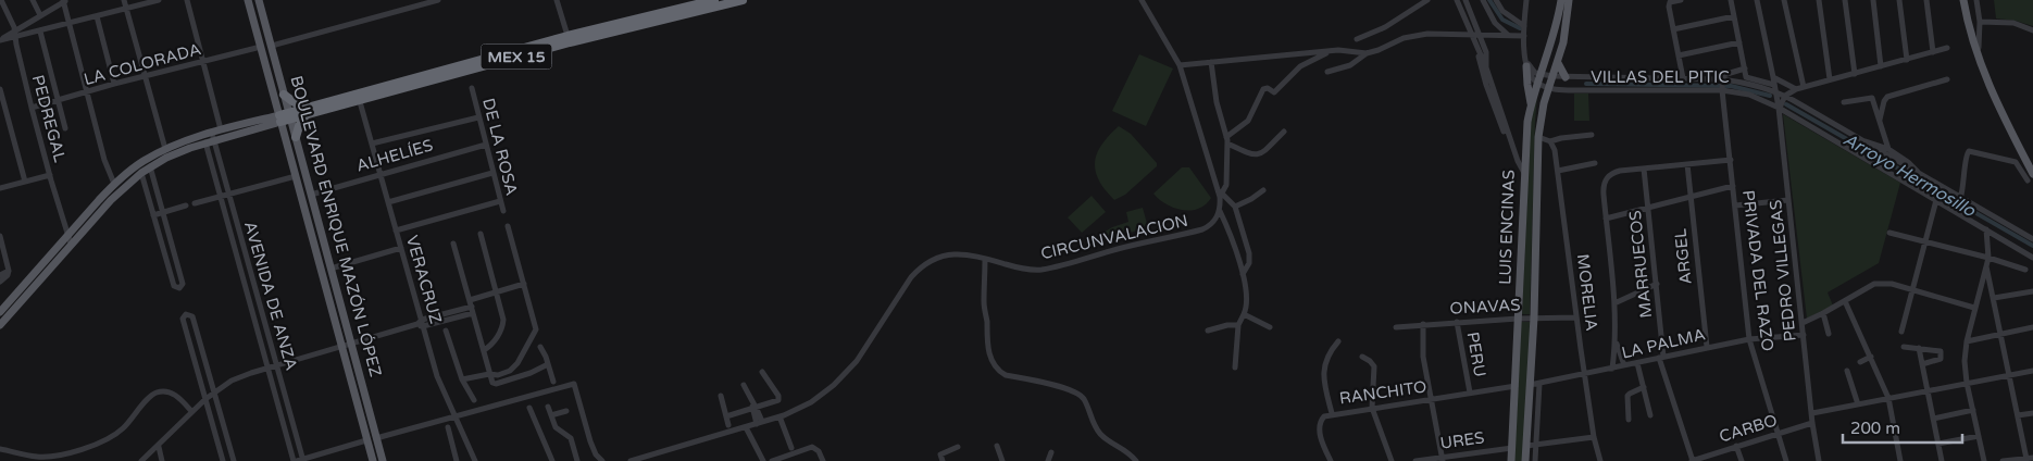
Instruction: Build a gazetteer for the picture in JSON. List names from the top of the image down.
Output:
{
  "streets": {
    "highway": ["MEX 15"],
    "main road": ["BOULEVARD ENRIQUE MAZÓN LÓPEZ", "LUIS ENCINAS"],
    "street": [
      "LA COLORADA",
      "VILLAS DEL PITIC",
      "PEDREGAL",
      "DE LA ROSA",
      "ALHELÍES",
      "CIRCUNVALACION",
      "ARGEL",
      "MARRUECOS",
      "PRIVADA DEL RAZO",
      "PEDRO VILLEGAS",
      "VERACRUZ",
      "MORELIA",
      "AVENIDA DE ANZA",
      "ONAVAS",
      "LA PALMA",
      "PERU",
      "RANCHITO",
      "CARBO",
      "URES"
    ]
  },
  "crossings": [
    ["MEX 15", "BOULEVARD ENRIQUE MAZÓN LÓPEZ"],
    ["MEX 15", "VERACRUZ"],
    ["LA COLORADA", "PEDREGAL"],
    ["LA COLORADA", "BOULEVARD ENRIQUE MAZÓN LÓPEZ"],
    ["VILLAS DEL PITIC", "LUIS ENCINAS"],
    ["VILLAS DEL PITIC", "PRIVADA DEL RAZO"],
    ["VILLAS DEL PITIC", "PEDRO VILLEGAS"],
    ["DE LA ROSA", "ALHELÍES"],
    ["ALHELÍES", "BOULEVARD ENRIQUE MAZÓN LÓPEZ"],
    ["ALHELÍES", "VERACRUZ"],
    ["LUIS ENCINAS", "ONAVAS"],
    ["LUIS ENCINAS", "RANCHITO"],
    ["LUIS ENCINAS", "URES"],
    ["ARGEL", "LA PALMA"],
    ["MARRUECOS", "LA PALMA"],
    ["MARRUECOS", "CARBO"],
    ["PRIVADA DEL RAZO", "LA PALMA"],
    ["PRIVADA DEL RAZO", "CARBO"],
    ["PEDRO VILLEGAS", "LA PALMA"],
    ["PEDRO VILLEGAS", "CARBO"],
    ["MORELIA", "ONAVAS"],
    ["MORELIA", "LA PALMA"],
    ["ONAVAS", "PERU"],
    ["PERU", "RANCHITO"]
  ],
  "water": ["Arroyo Hermosillo"],
  "scale_bar": "200 m"
}
